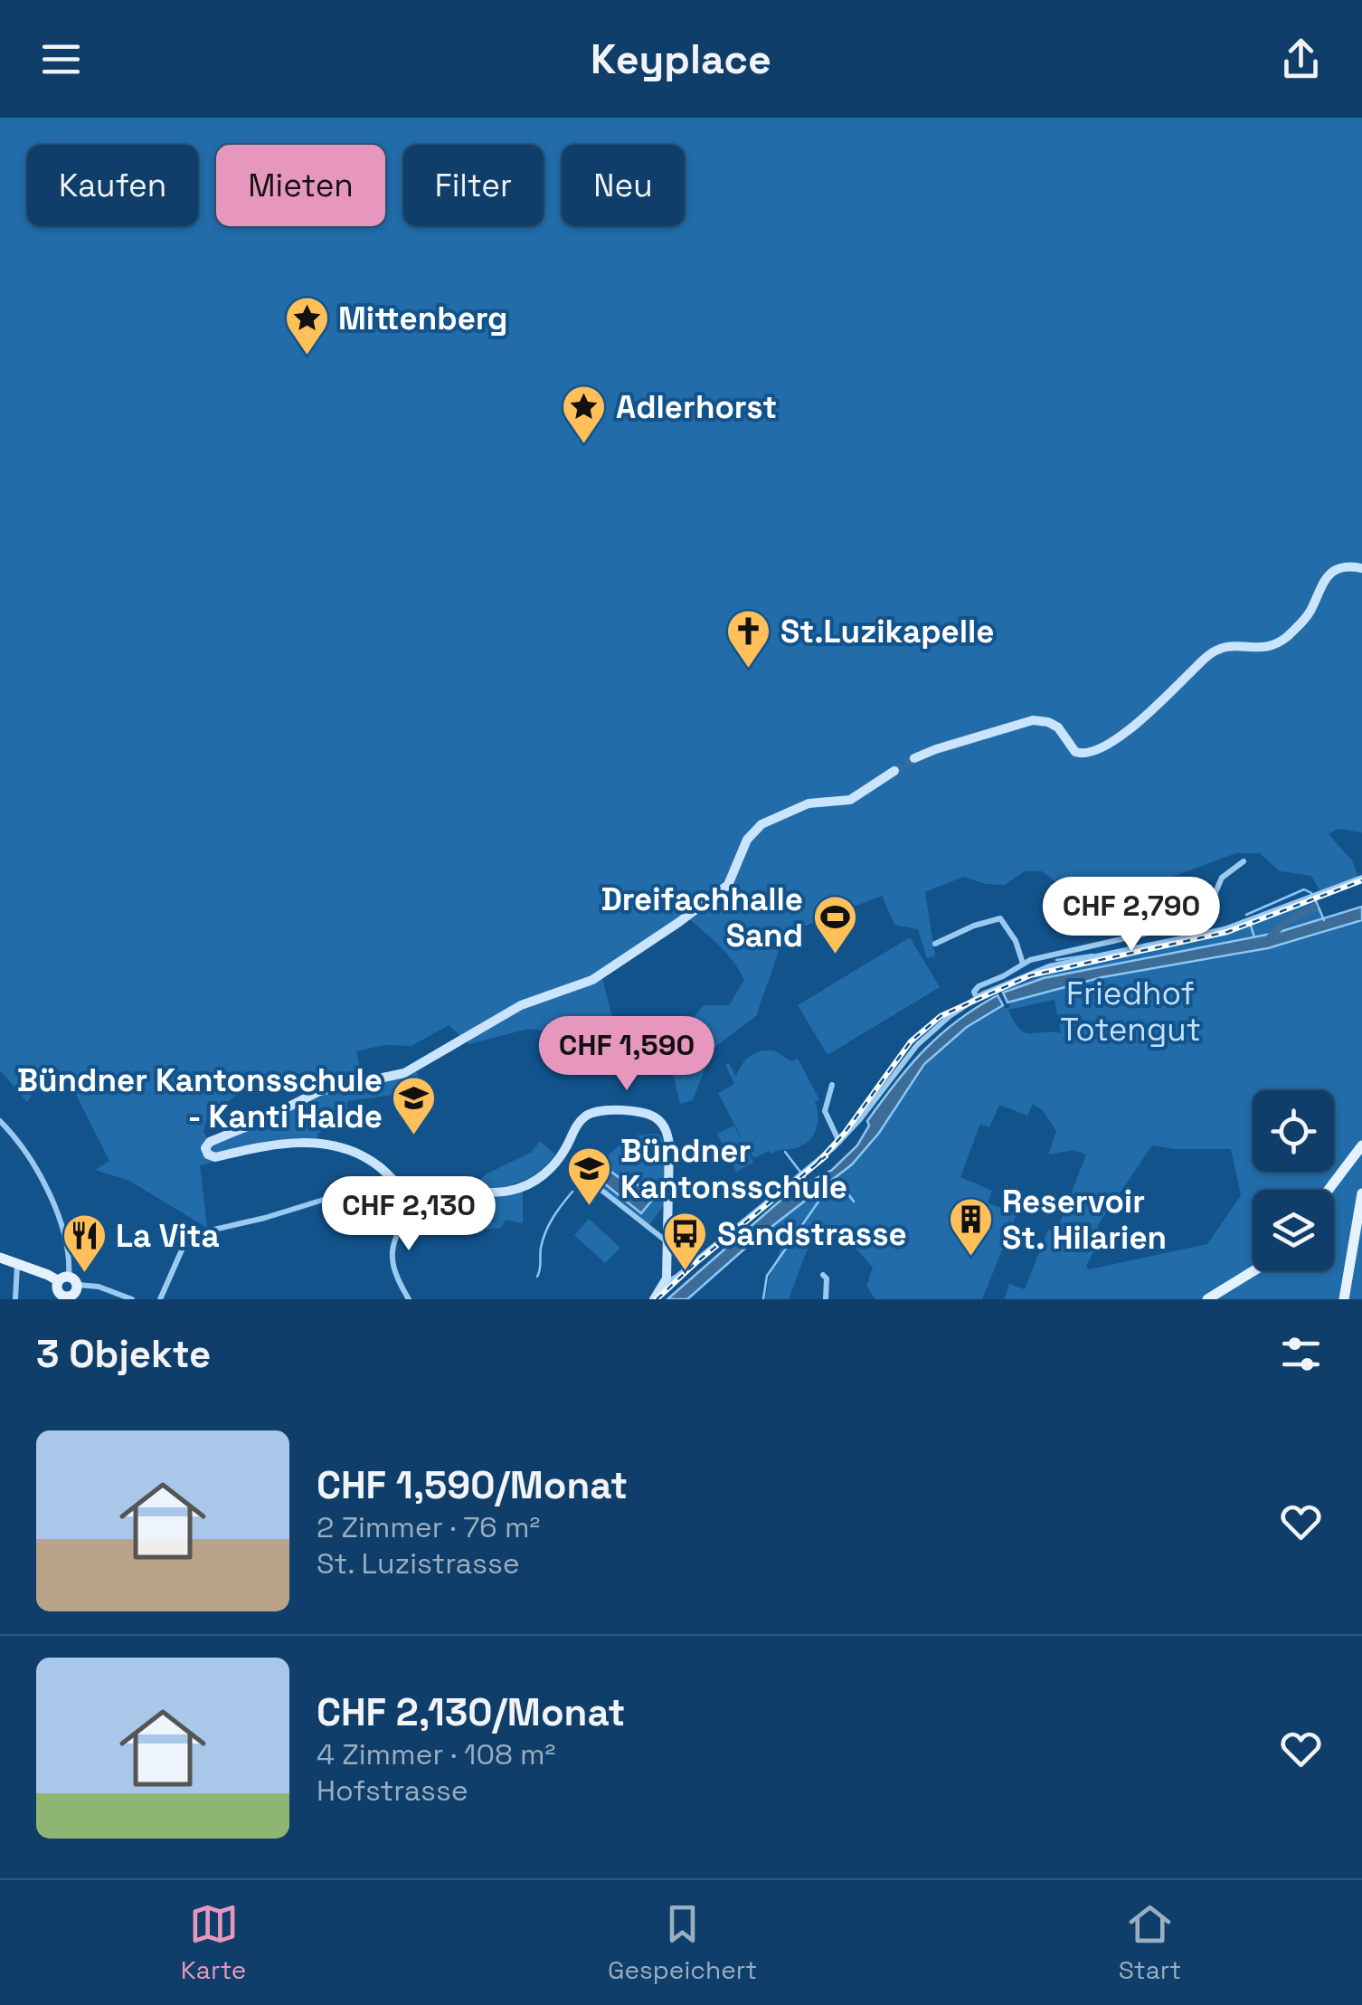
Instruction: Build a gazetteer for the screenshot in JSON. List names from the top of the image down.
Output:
{
  "parks": ["Friedhof Totengut"],
  "places": {
    "place": ["Mittenberg", "Adlerhorst"],
    "church": ["St.Luzikapelle"],
    "sports": ["Dreifachhalle Sand"],
    "school or university": ["Bündner Kantonsschule - Kanti Halde", "Bündner Kantonsschule"],
    "building": ["Reservoir St. Hilarien"],
    "bus stop": ["Sandstrasse"],
    "restaurant": ["La Vita"]
  },
  "page": {
    "header": "Keyplace",
    "chip": [
      "Kaufen",
      "Mieten",
      "Filter",
      "Neu"
    ],
    "price": ["CHF 2,790", "CHF 1,590", "CHF 2,130"],
    "heading": "3 Objekte",
    "list": [
      {
        "name": "CHF 1,590/Monat",
        "note": "2 Zimmer · 76 m² · St. Luzistrasse"
      },
      {
        "name": "CHF 2,130/Monat",
        "note": "4 Zimmer · 108 m² · Hofstrasse"
      }
    ],
    "tabs": ["Karte", "Gespeichert", "Start"]
  }
}
